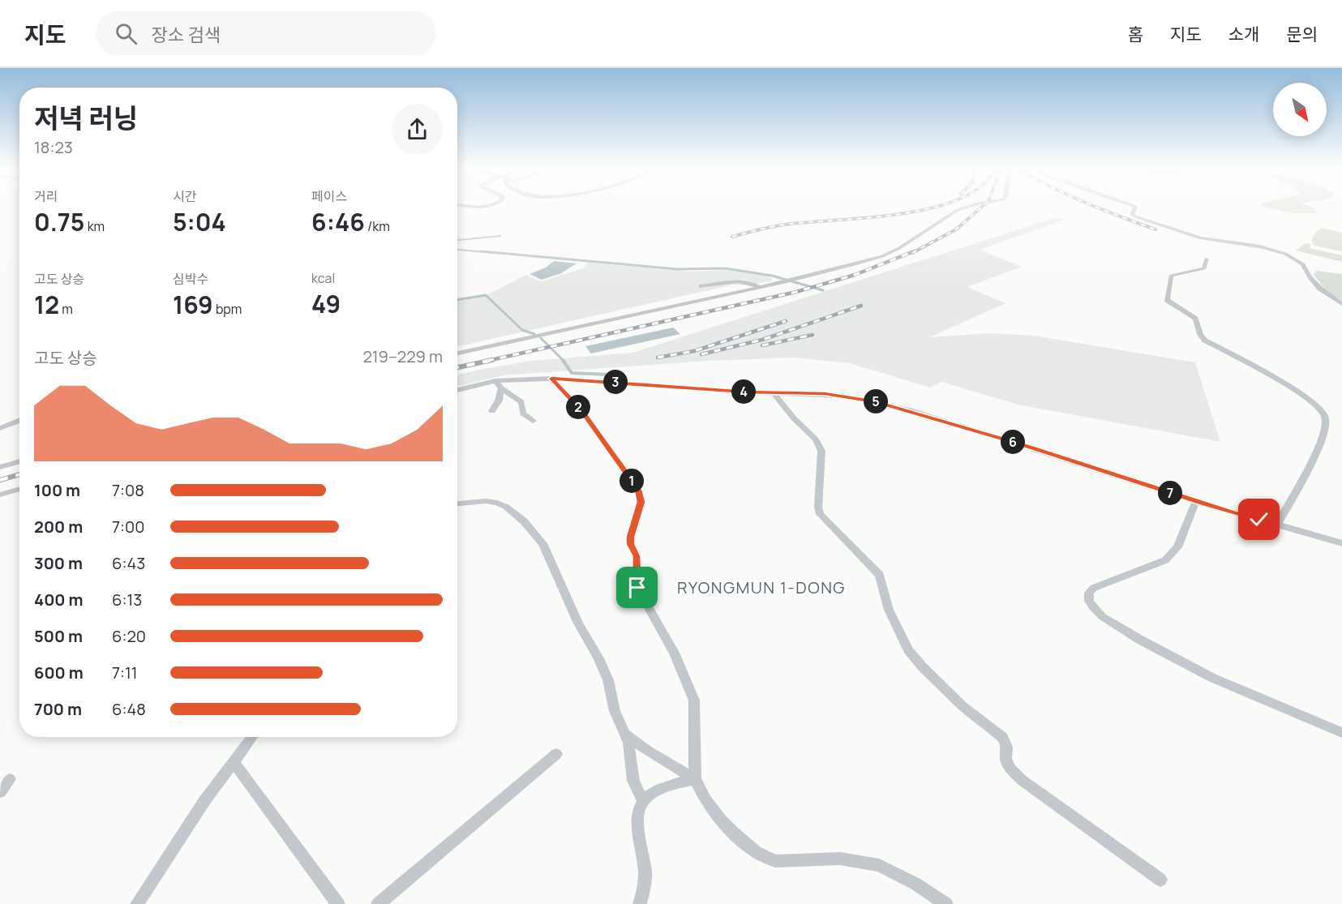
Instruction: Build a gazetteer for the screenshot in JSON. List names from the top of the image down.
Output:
{
  "districts": ["RYONGMUN 1-DONG"],
  "north": "bottom right",
  "page": {
    "header": "지도",
    "search": "장소 검색",
    "nav": [
      "홈",
      "지도",
      "소개",
      "문의"
    ],
    "heading": ["저녁 러닝", "18:23"],
    "stats": [
      ["거리", "0.75 km"],
      ["시간", "5:04"],
      ["페이스", "6:46 /km"],
      ["고도 상승", "12 m"],
      ["심박수", "169 bpm"],
      ["kcal", "49"]
    ],
    "chart": ["고도 상승", "219–229 m"],
    "pins": [
      "3",
      "4",
      "5",
      "2",
      "6",
      "1",
      "7"
    ],
    "list": [
      {
        "name": "100 m",
        "note": "7:08"
      },
      {
        "name": "200 m",
        "note": "7:00"
      },
      {
        "name": "300 m",
        "note": "6:43"
      },
      {
        "name": "400 m",
        "note": "6:13"
      },
      {
        "name": "500 m",
        "note": "6:20"
      },
      {
        "name": "600 m",
        "note": "7:11"
      },
      {
        "name": "700 m",
        "note": "6:48"
      }
    ]
  }
}
